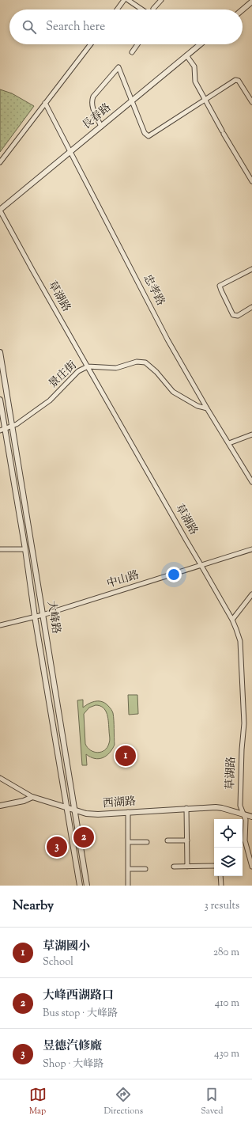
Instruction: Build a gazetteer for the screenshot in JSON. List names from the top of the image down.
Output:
{
  "streets": {
    "street": [
      "長春路",
      "忠孝路",
      "草湖路",
      "景庄街",
      "中山路",
      "大峰路",
      "西湖路"
    ]
  },
  "crossings": [
    ["長春路", "忠孝路"],
    ["長春路", "草湖路"],
    ["忠孝路", "景庄街"],
    ["草湖路", "景庄街"],
    ["草湖路", "中山路"],
    ["草湖路", "西湖路"],
    ["景庄街", "大峰路"],
    ["中山路", "大峰路"],
    ["大峰路", "西湖路"]
  ],
  "page": {
    "search": "Search here",
    "pins": ["1", "2", "3"],
    "heading": ["Nearby", "3 results"],
    "list": [
      {
        "mark": "1",
        "name": "草湖國小",
        "note": "School",
        "value": "280 m"
      },
      {
        "mark": "2",
        "name": "大峰西湖路口",
        "note": "Bus stop · 大峰路",
        "value": "410 m"
      },
      {
        "mark": "3",
        "name": "昱德汽修廠",
        "note": "Shop · 大峰路",
        "value": "430 m"
      }
    ],
    "nav": ["Map", "Directions", "Saved"]
  }
}
